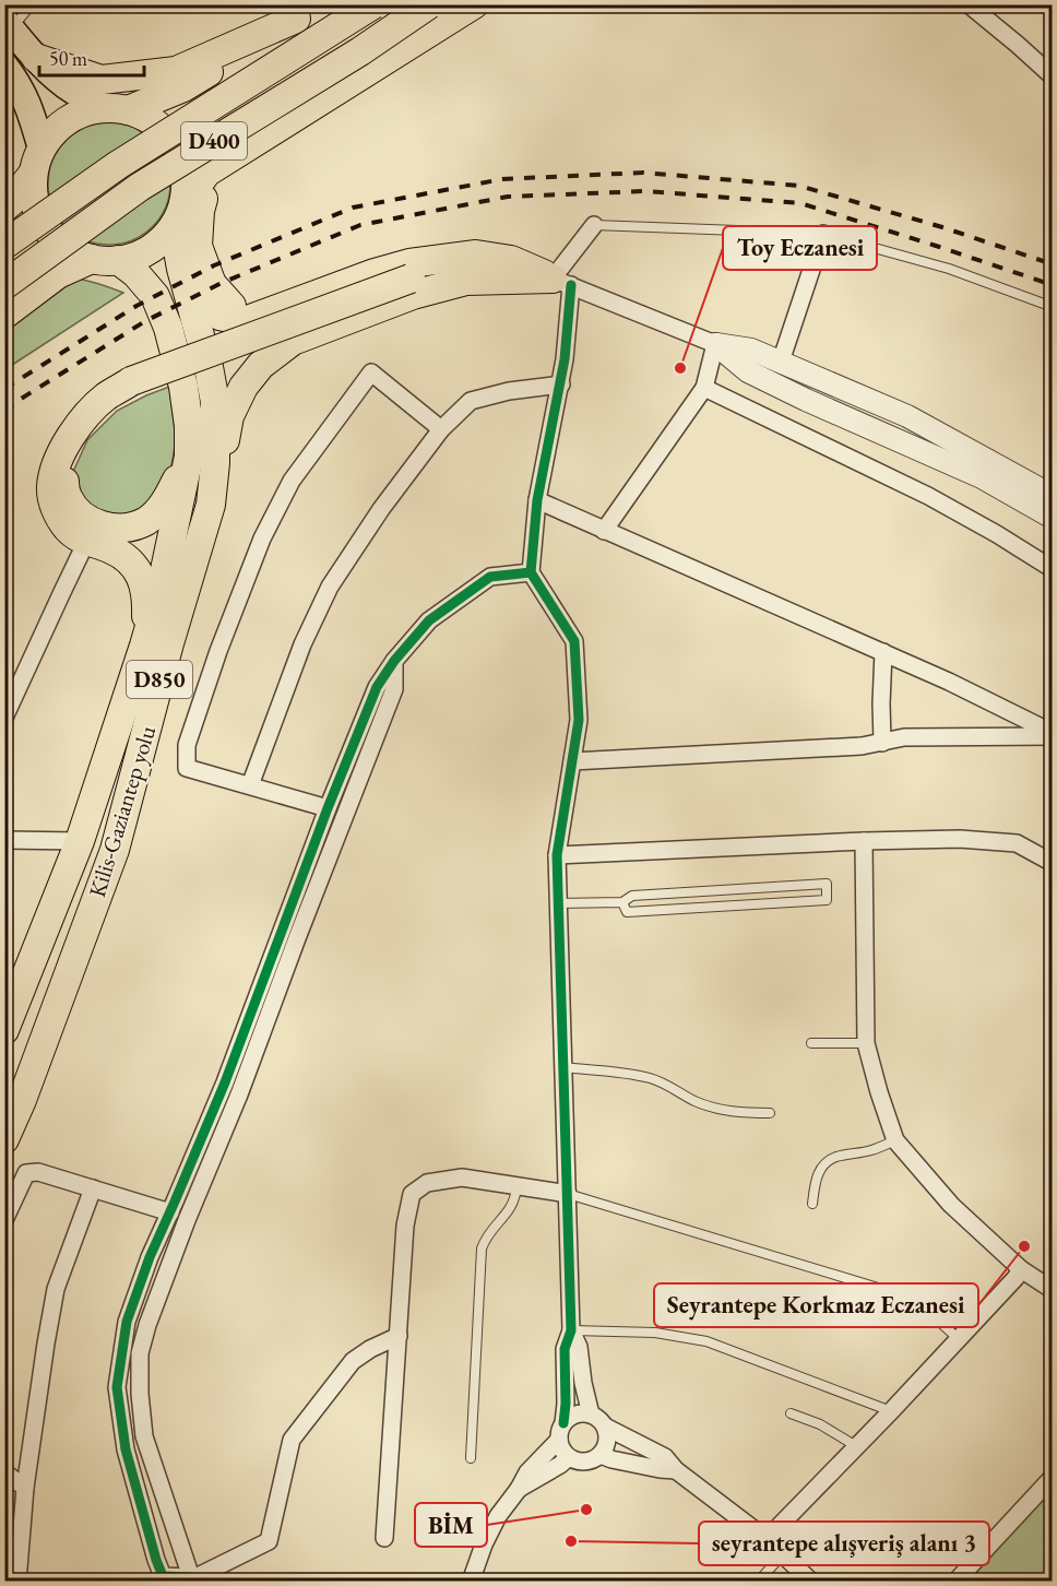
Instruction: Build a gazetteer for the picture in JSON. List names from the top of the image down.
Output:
{
  "streets": {
    "highway": ["D400", "D850", "Kilis-Gaziantep yolu"]
  },
  "places": [
    "Toy Eczanesi",
    "Seyrantepe Korkmaz Eczanesi",
    "BİM",
    "seyrantepe alışveriş alanı 3"
  ],
  "scale_bar": "50 m"
}
